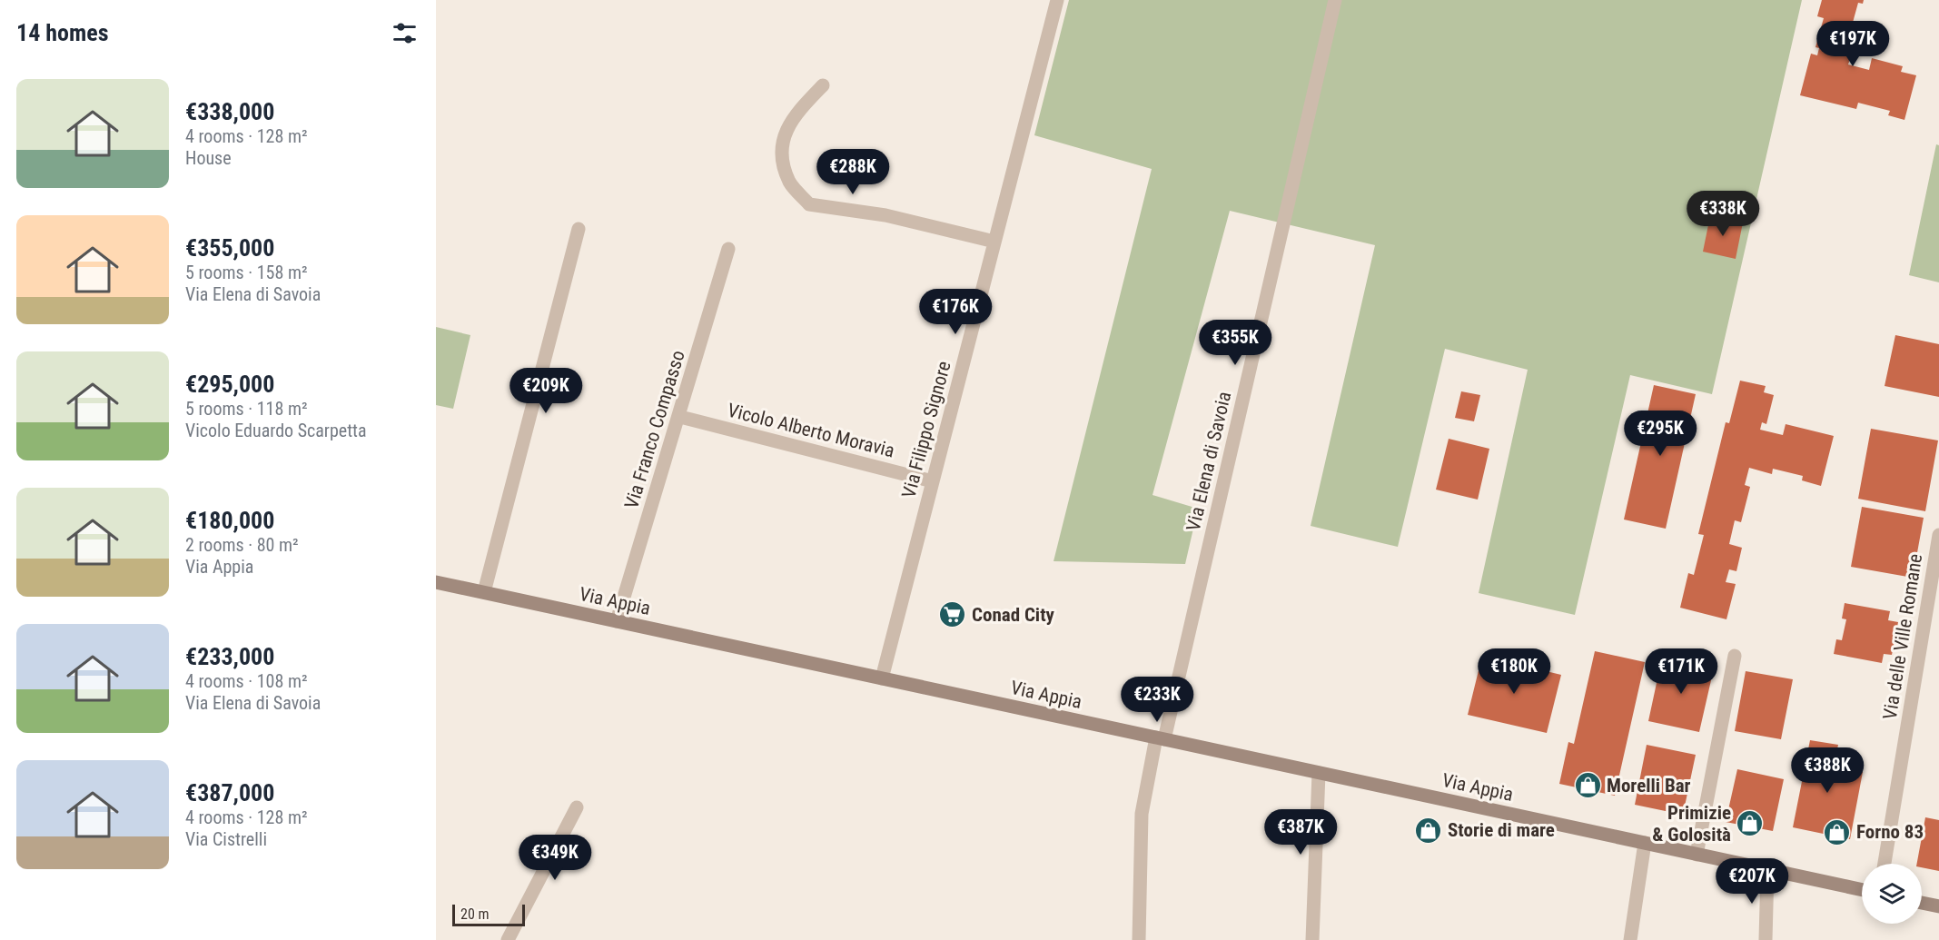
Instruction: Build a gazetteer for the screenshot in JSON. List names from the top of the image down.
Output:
{
  "streets": {
    "main road": ["Via Appia"],
    "street": [
      "Via Franco Compasso",
      "Via Filippo Signore",
      "Vicolo Alberto Moravia",
      "Via Elena di Savoia",
      "Via delle Ville Romane"
    ]
  },
  "crossings": [
    ["Via Franco Compasso", "Vicolo Alberto Moravia"],
    ["Via Franco Compasso", "Via Appia"],
    ["Via Filippo Signore", "Vicolo Alberto Moravia"],
    ["Via Filippo Signore", "Via Appia"],
    ["Via Elena di Savoia", "Via Appia"]
  ],
  "places": {
    "supermarket": ["Conad City"],
    "shop": [
      "Morelli Bar",
      "Primizie & Golosità",
      "Storie di mare",
      "Forno 83"
    ]
  },
  "scale_bar": "20 m",
  "page": {
    "heading": "14 homes",
    "price": [
      "€197K",
      "€288K",
      "€338K",
      "€176K",
      "€355K",
      "€209K",
      "€295K",
      "€180K",
      "€171K",
      "€233K",
      "€388K",
      "€387K",
      "€349K",
      "€207K"
    ],
    "list": [
      {
        "name": "€338,000",
        "note": "4 rooms · 128 m² · House"
      },
      {
        "name": "€355,000",
        "note": "5 rooms · 158 m² · Via Elena di Savoia"
      },
      {
        "name": "€295,000",
        "note": "5 rooms · 118 m² · Vicolo Eduardo Scarpetta"
      },
      {
        "name": "€180,000",
        "note": "2 rooms · 80 m² · Via Appia"
      },
      {
        "name": "€233,000",
        "note": "4 rooms · 108 m² · Via Elena di Savoia"
      },
      {
        "name": "€387,000",
        "note": "4 rooms · 128 m² · Via Cistrelli"
      }
    ],
    "scale": "20 m"
  }
}
